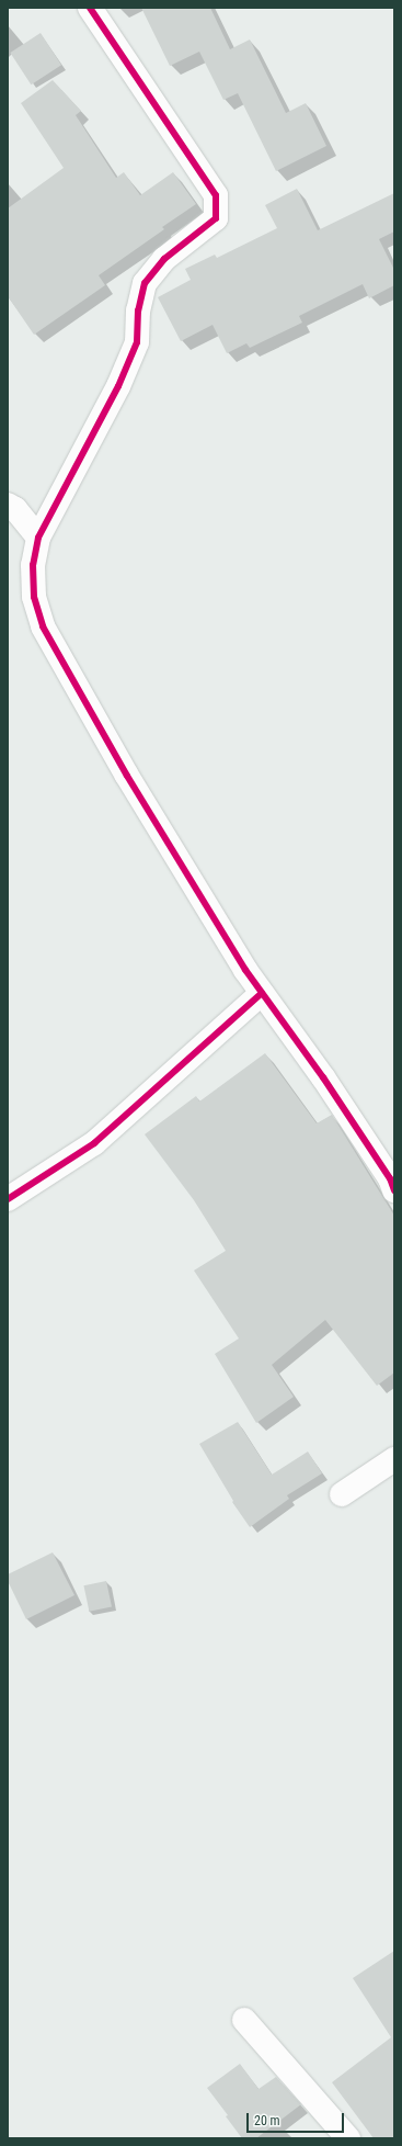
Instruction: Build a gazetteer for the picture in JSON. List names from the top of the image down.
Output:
{
  "scale_bar": "20 m"
}
